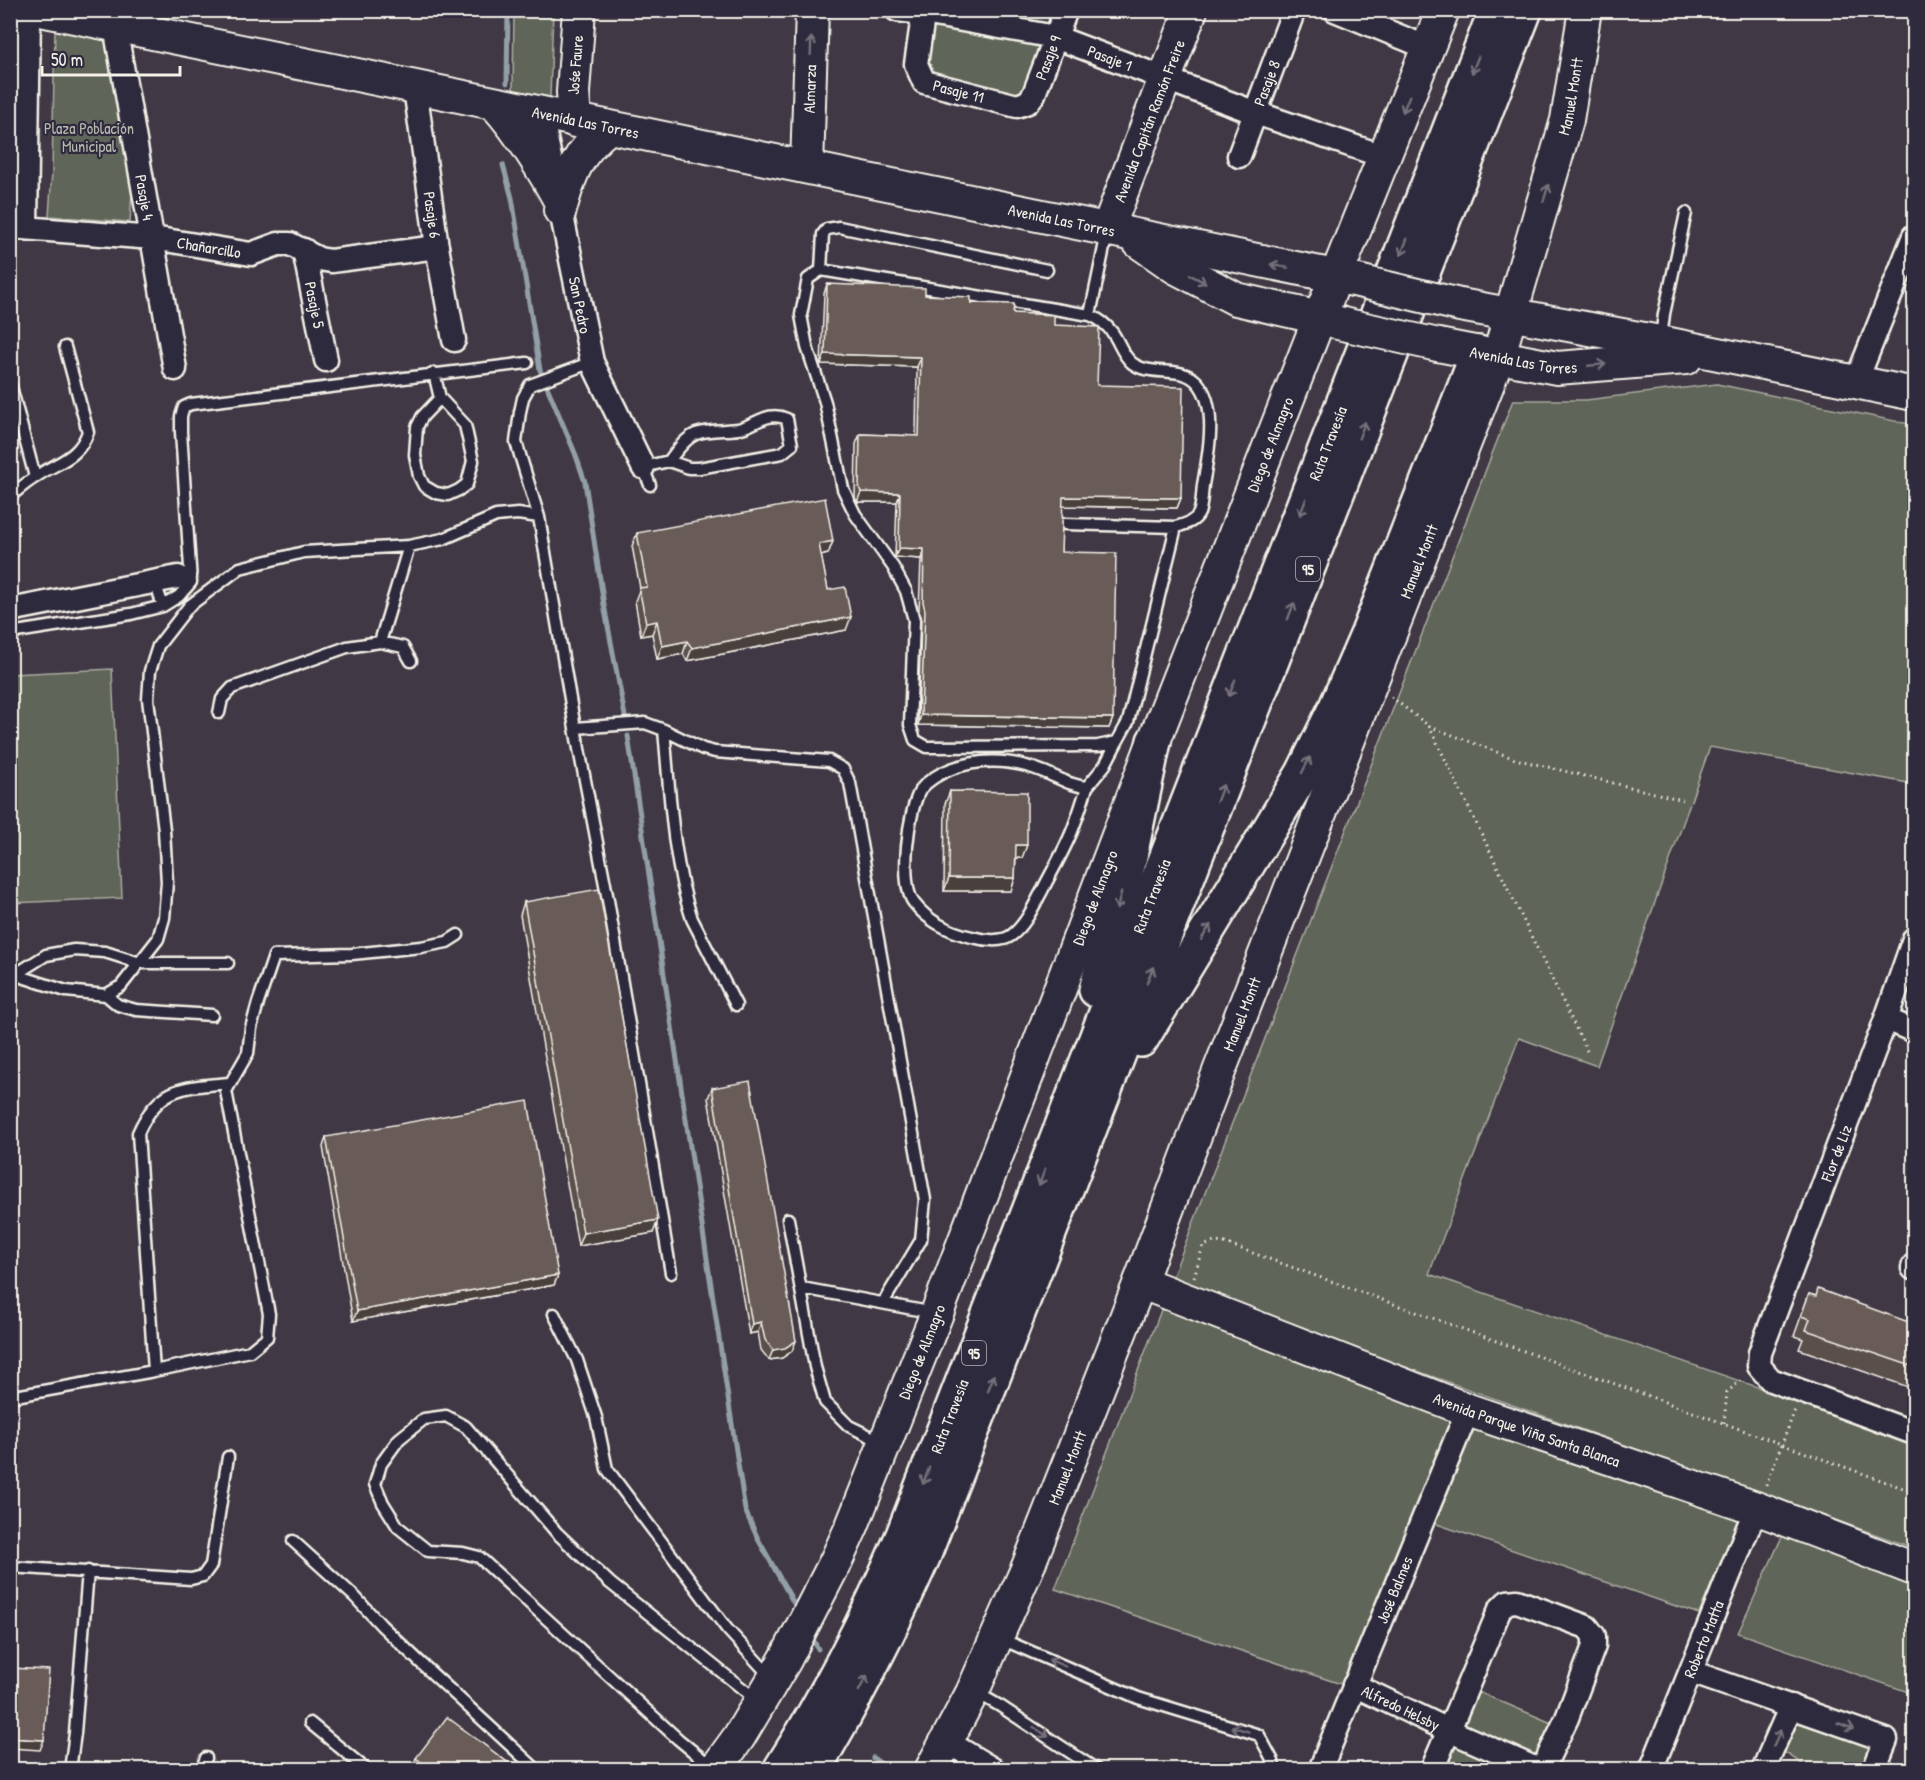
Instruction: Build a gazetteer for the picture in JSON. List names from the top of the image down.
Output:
{
  "streets": {
    "highway": ["Ruta Travesía", "95"],
    "main road": [
      "Jośe Faure",
      "Almarza",
      "Manuel Montt",
      "Avenida Capitán Ramón Freire",
      "Avenida Las Torres",
      "Diego de Almagro",
      "Avenida Parque Viña Santa Blanca"
    ],
    "street": [
      "Pasaje 9",
      "Pasaje 1",
      "Pasaje 8",
      "Pasaje 11",
      "Pasaje 4",
      "Pasaje 6",
      "Chañarcillo",
      "Pasaje 5",
      "San Pedro",
      "Flor de Liz",
      "José Balmes",
      "Roberto Matta",
      "Alfredo Helsby"
    ]
  },
  "crossings": [
    ["Pasaje 9", "Pasaje 1"],
    ["Pasaje 9", "Pasaje 11"],
    ["Pasaje 1", "Pasaje 8"],
    ["Pasaje 1", "Pasaje 11"],
    ["Pasaje 1", "Avenida Capitán Ramón Freire"],
    ["Pasaje 1", "Diego de Almagro"],
    ["Jośe Faure", "Avenida Las Torres"],
    ["Almarza", "Avenida Las Torres"],
    ["Manuel Montt", "Avenida Las Torres"],
    ["Manuel Montt", "Avenida Parque Viña Santa Blanca"],
    ["Avenida Capitán Ramón Freire", "Avenida Las Torres"],
    ["Avenida Las Torres", "Pasaje 4"],
    ["Avenida Las Torres", "Pasaje 6"],
    ["Avenida Las Torres", "San Pedro"],
    ["Avenida Las Torres", "Diego de Almagro"],
    ["Pasaje 4", "Chañarcillo"],
    ["Pasaje 6", "Chañarcillo"],
    ["Chañarcillo", "Pasaje 5"],
    ["Avenida Parque Viña Santa Blanca", "José Balmes"],
    ["Avenida Parque Viña Santa Blanca", "Roberto Matta"],
    ["José Balmes", "Alfredo Helsby"]
  ],
  "one_way": ["Almarza"],
  "parks": ["Plaza Población Municipal"],
  "scale_bar": "50 m"
}
